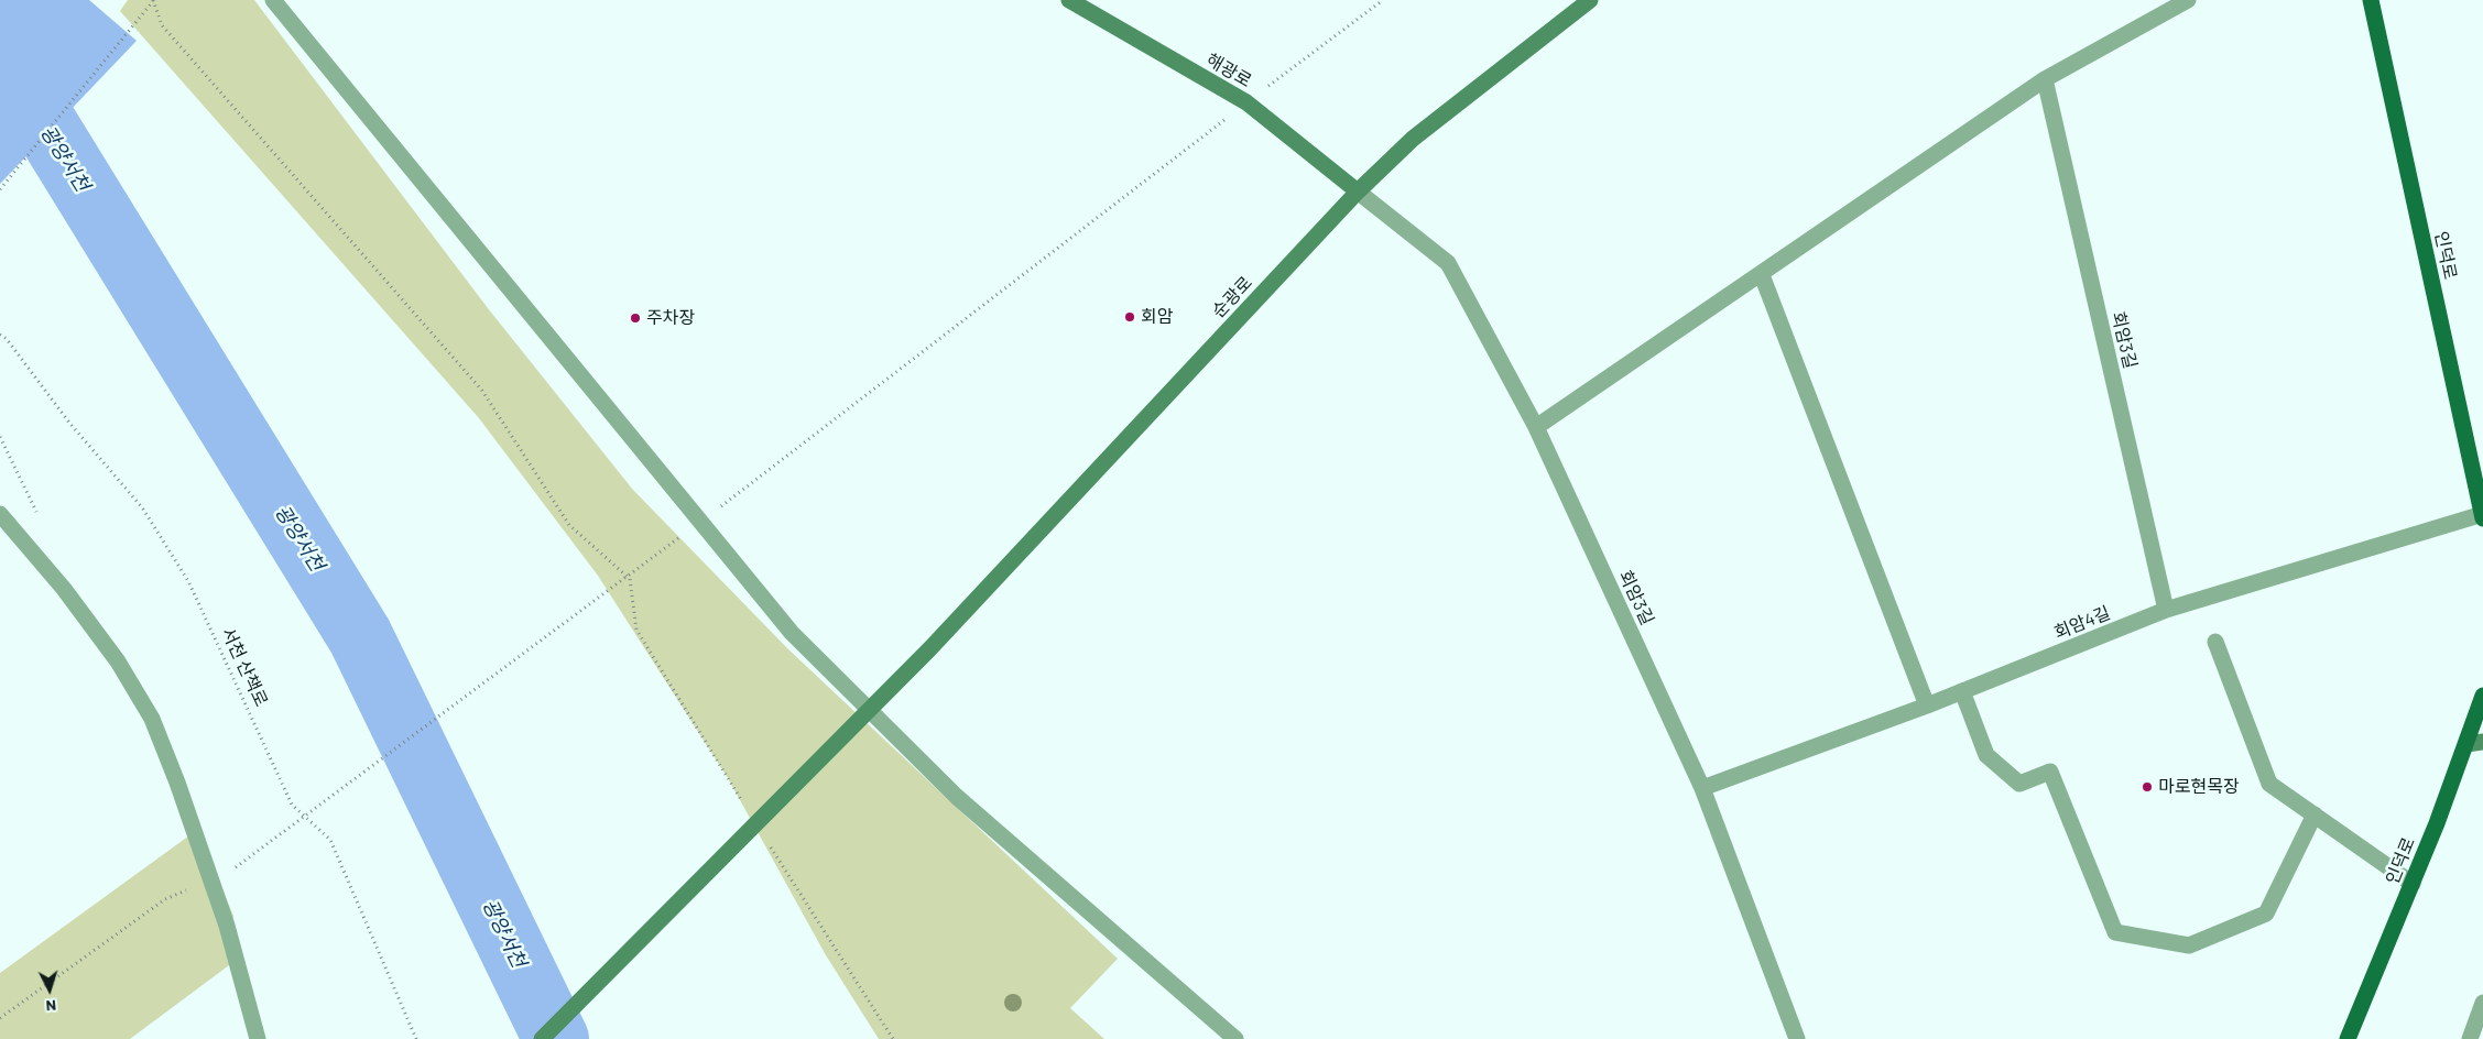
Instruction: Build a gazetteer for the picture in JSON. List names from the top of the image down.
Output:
{
  "streets": {
    "main road": ["해광로", "인덕로", "순광로"],
    "street": ["회암3길", "회암4길"],
    "path": ["서천 산책로"]
  },
  "crossings": [
    ["해광로", "순광로"],
    ["해광로", "회암3길"],
    ["인덕로", "회암4길"],
    ["순광로", "회암3길"],
    ["회암3길", "회암4길"]
  ],
  "water": ["광양서천"],
  "places": ["회암", "주차장", "마로현목장"],
  "north": "bottom"
}
